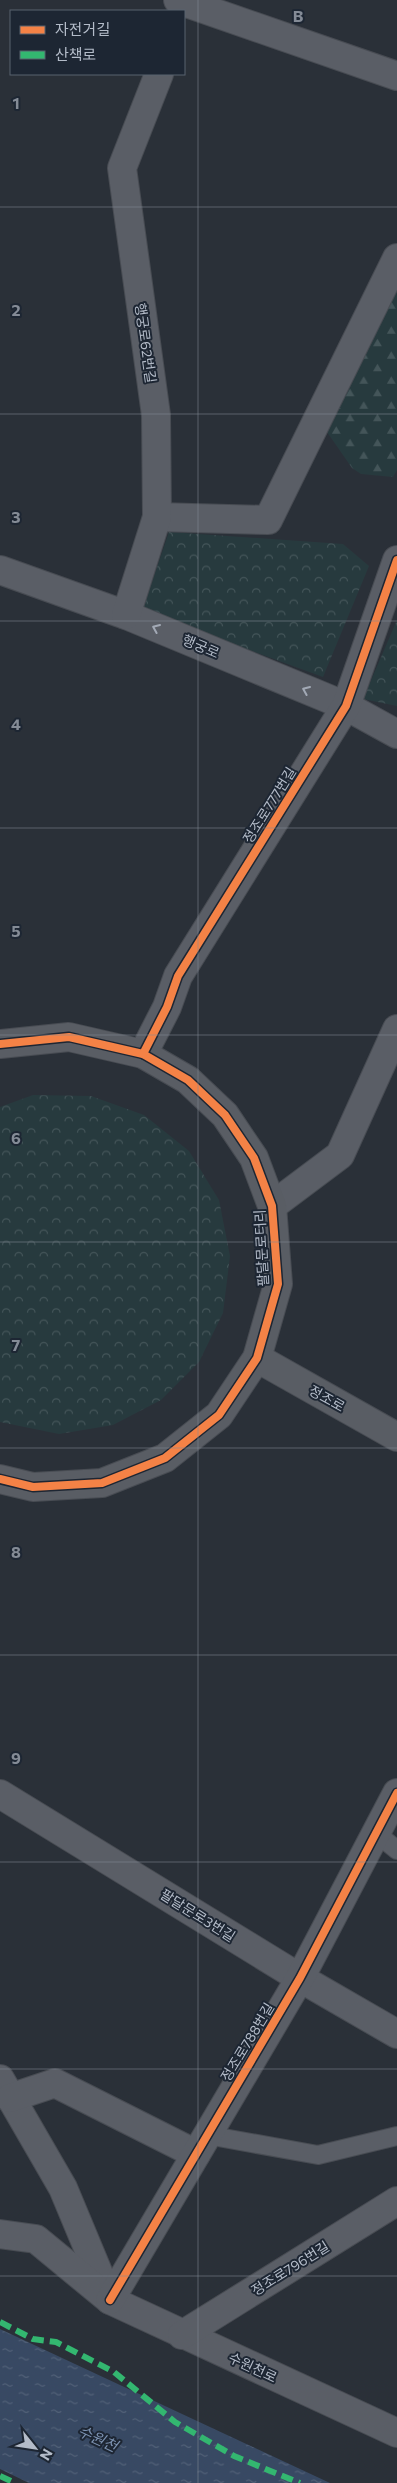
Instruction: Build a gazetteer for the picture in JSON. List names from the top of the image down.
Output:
{
  "streets": {
    "street": [
      "행궁로62번길",
      "행궁로",
      "정조로777번길",
      "팔달문로터리",
      "정조로",
      "팔달문로3번길",
      "정조로788번길",
      "정조로796번길",
      "수원천로"
    ]
  },
  "crossings": [
    ["행궁로62번길", "행궁로"],
    ["행궁로", "정조로777번길"],
    ["정조로777번길", "팔달문로터리"],
    ["팔달문로터리", "정조로"],
    ["팔달문로3번길", "정조로788번길"],
    ["정조로788번길", "수원천로"],
    ["정조로796번길", "수원천로"]
  ],
  "one_way": ["행궁로"],
  "water": ["수원천"],
  "legend": ["자전거길", "산책로"],
  "north": "bottom right",
  "grid": {
    "columns": ["B"],
    "rows": [
      "1",
      "2",
      "3",
      "4",
      "5",
      "6",
      "7",
      "8",
      "9"
    ]
  }
}
